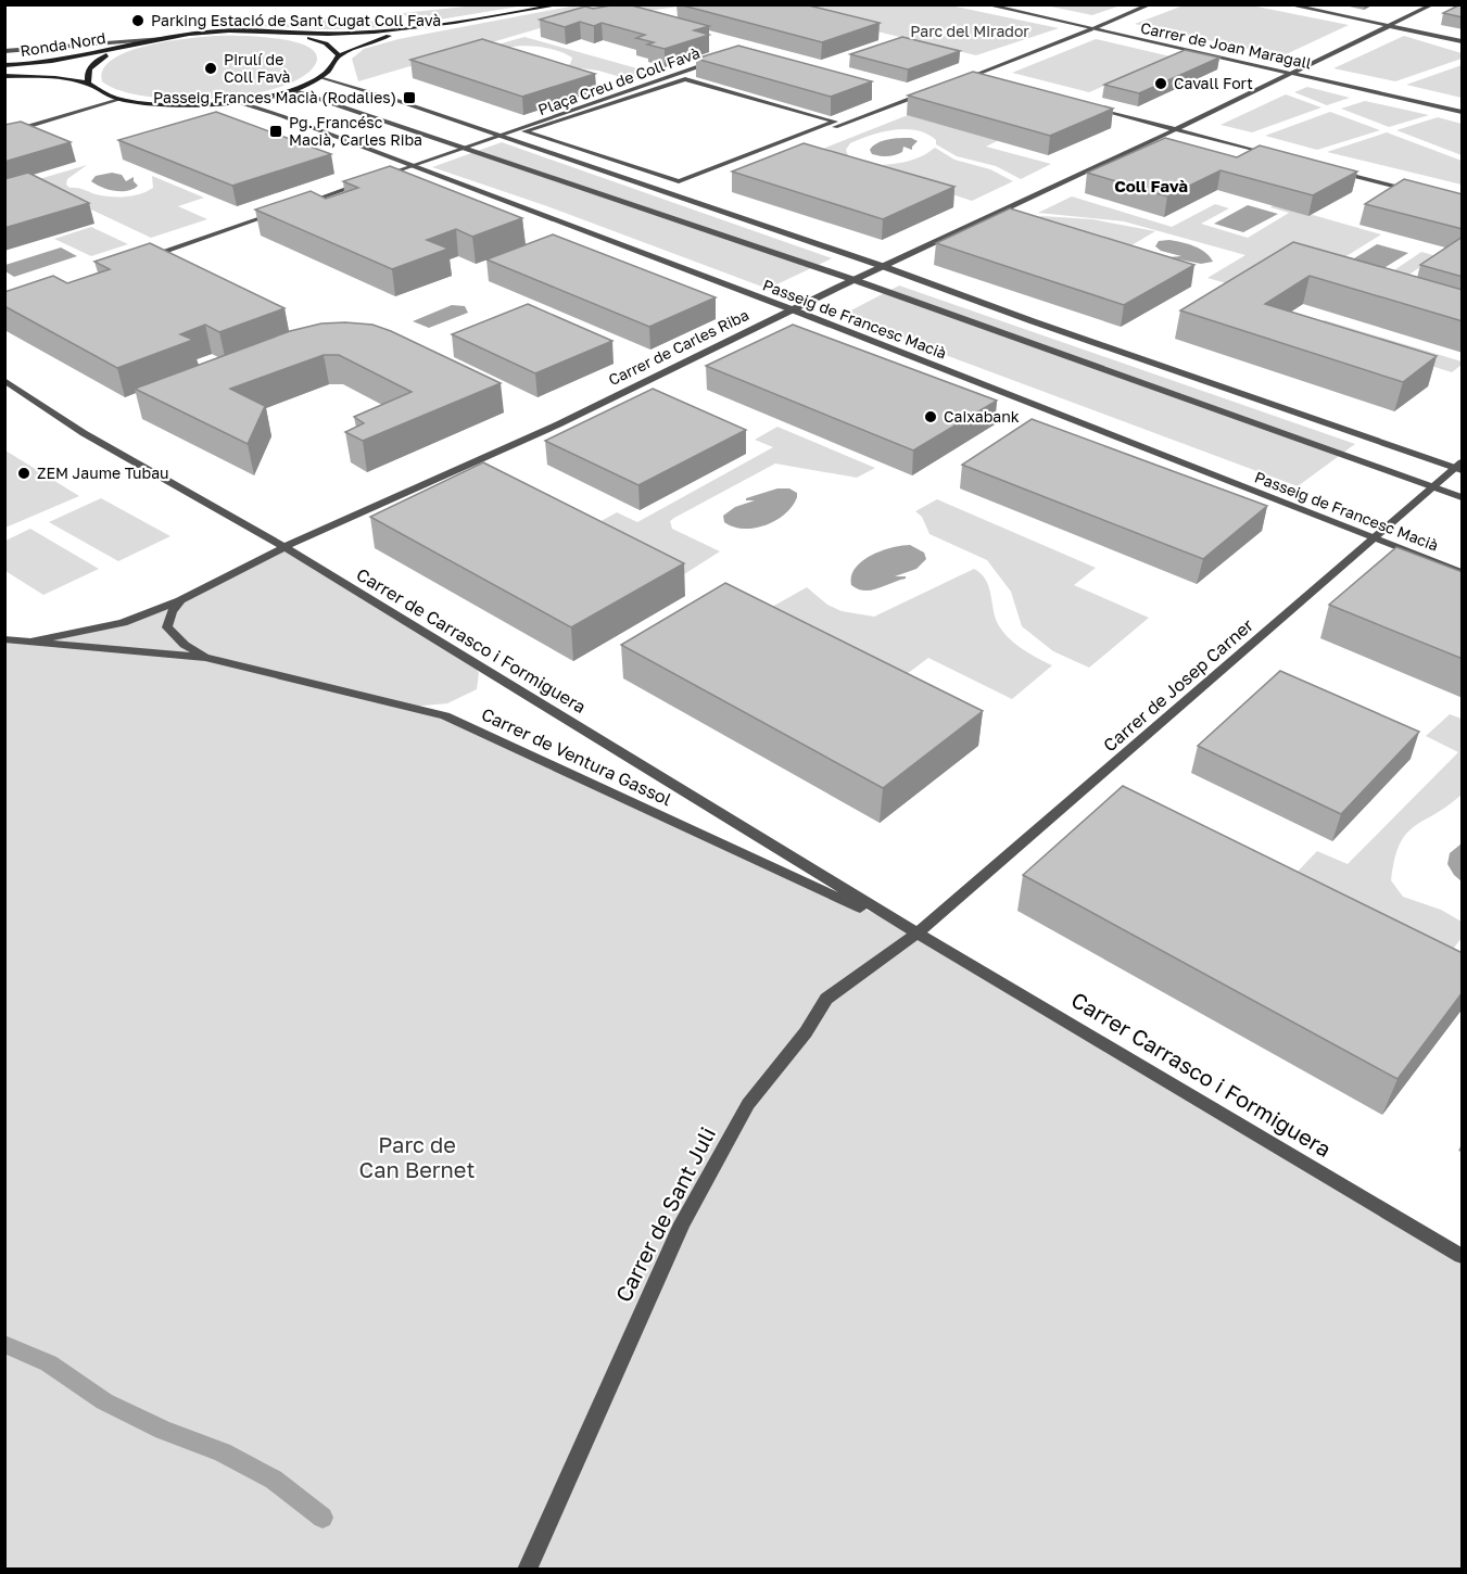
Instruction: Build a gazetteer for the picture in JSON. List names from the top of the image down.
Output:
{
  "streets": {
    "main road": ["Ronda Nord"],
    "street": [
      "Carrer de Joan Maragall",
      "Plaça Creu de Coll Favà",
      "Passeig de Francesc Macià",
      "Carrer de Carles Riba",
      "Carrer de Carrasco i Formiguera",
      "Carrer de Josep Carner",
      "Carrer de Ventura Gassol",
      "Carrer Carrasco i Formiguera",
      "Carrer de Sant Juli"
    ]
  },
  "crossings": [
    ["Ronda Nord", "Passeig de Francesc Macià"],
    ["Carrer de Joan Maragall", "Carrer de Carles Riba"],
    ["Plaça Creu de Coll Favà", "Passeig de Francesc Macià"],
    ["Passeig de Francesc Macià", "Carrer de Carles Riba"],
    ["Passeig de Francesc Macià", "Carrer de Josep Carner"],
    ["Carrer de Carles Riba", "Carrer de Carrasco i Formiguera"],
    ["Carrer de Carles Riba", "Carrer de Ventura Gassol"],
    ["Carrer de Carrasco i Formiguera", "Carrer de Josep Carner"],
    ["Carrer de Carrasco i Formiguera", "Carrer de Ventura Gassol"],
    ["Carrer de Carrasco i Formiguera", "Carrer Carrasco i Formiguera"],
    ["Carrer de Carrasco i Formiguera", "Carrer de Sant Juli"],
    ["Carrer de Josep Carner", "Carrer de Ventura Gassol"],
    ["Carrer de Josep Carner", "Carrer Carrasco i Formiguera"],
    ["Carrer de Josep Carner", "Carrer de Sant Juli"],
    ["Carrer de Ventura Gassol", "Carrer Carrasco i Formiguera"],
    ["Carrer de Ventura Gassol", "Carrer de Sant Juli"],
    ["Carrer Carrasco i Formiguera", "Carrer de Sant Juli"]
  ],
  "districts": ["Coll Favà"],
  "parks": ["Parc del Mirador", "Parc de Can Bernet"],
  "places": {
    "other": [
      "Parking Estació de Sant Cugat Coll Favà",
      "Pirulí de Coll Favà",
      "Cavall Fort",
      "Caixabank",
      "ZEM Jaume Tubau"
    ],
    "transit": ["Passeig Frances Macià (Rodalies)", "Pg. Francésc Macià, Carles Riba"]
  }
}
